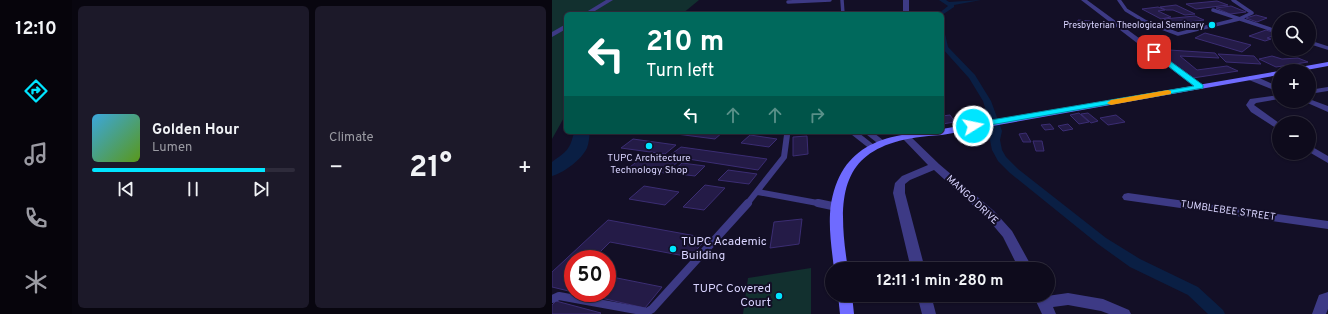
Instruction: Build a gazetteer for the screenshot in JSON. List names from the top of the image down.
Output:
{
  "streets": {
    "street": ["MANGO DRIVE", "TUMBLEBEE STREET"]
  },
  "places": [
    "Presbyterian Theological Seminary",
    "TUPC Architecture Technology Shop",
    "TUPC Academic Building",
    "TUPC Covered Court"
  ],
  "page": {
    "tabs": "12:10",
    "tile": "Climate",
    "map_buttons": ["+", "−"],
    "turn": ["210 m", "Turn left"],
    "song": ["Golden Hour", "Lumen"],
    "heat": ["−", "21°", "+"],
    "limit": "50",
    "trip": "12:11 · 1 min · 280 m"
  }
}
